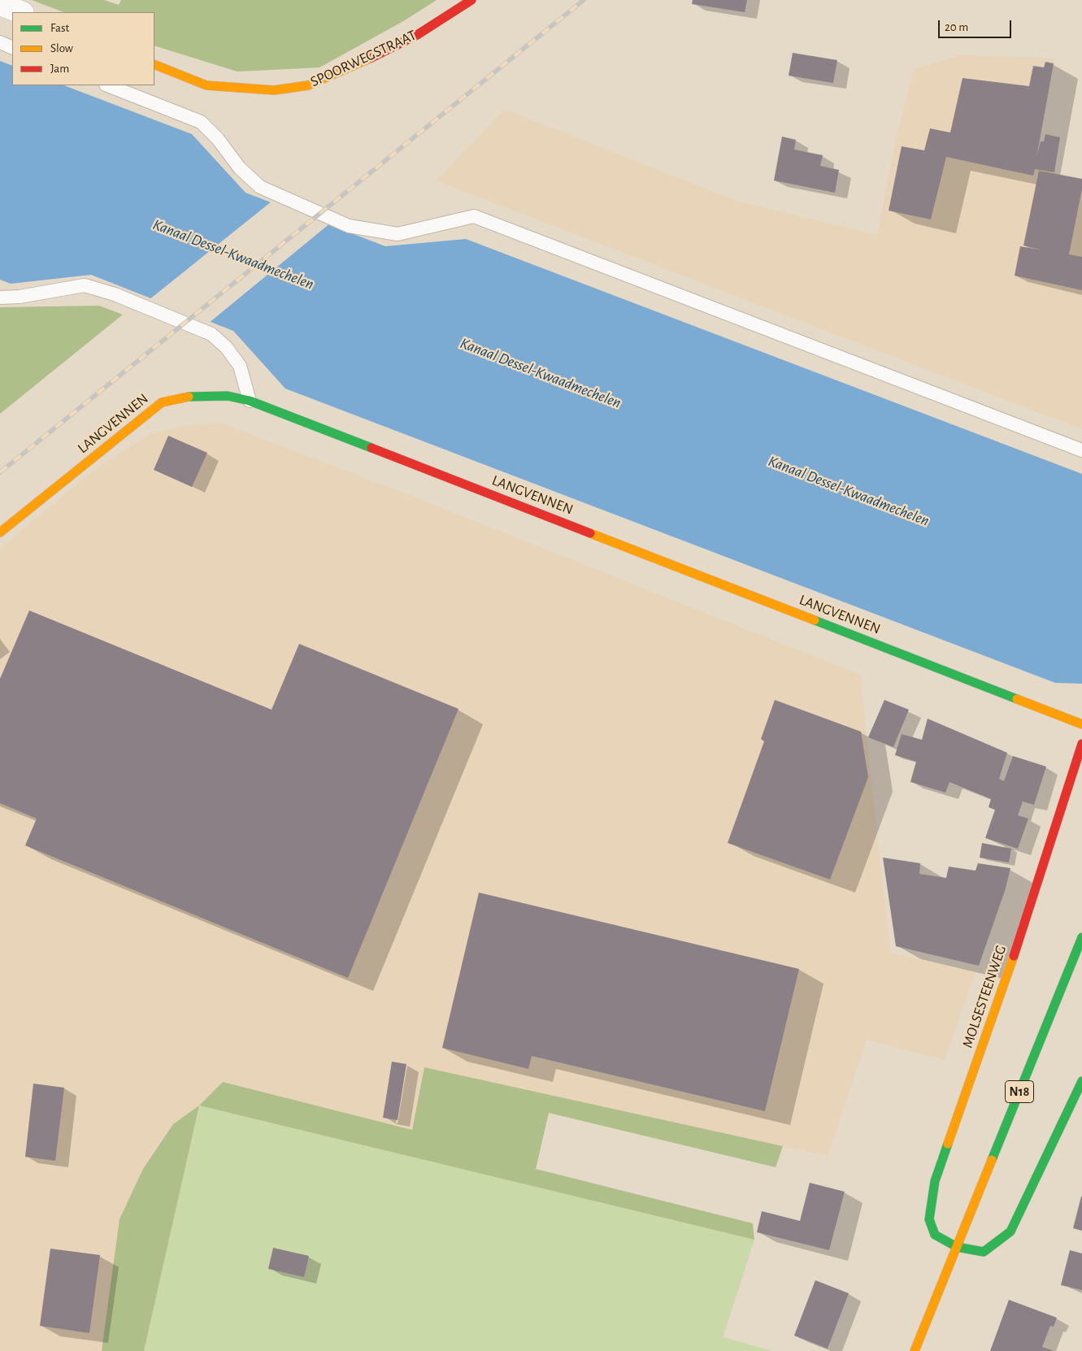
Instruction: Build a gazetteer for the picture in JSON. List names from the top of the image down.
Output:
{
  "streets": {
    "street": [
      "SPOORWEGSTRAAT",
      "LANGVENNEN",
      "MOLSESTEENWEG",
      "N18"
    ]
  },
  "crossings": [
    ["MOLSESTEENWEG", "N18"]
  ],
  "water": ["Kanaal Dessel-Kwaadmechelen"],
  "legend": ["Fast", "Slow", "Jam"],
  "scale_bar": "20 m"
}
